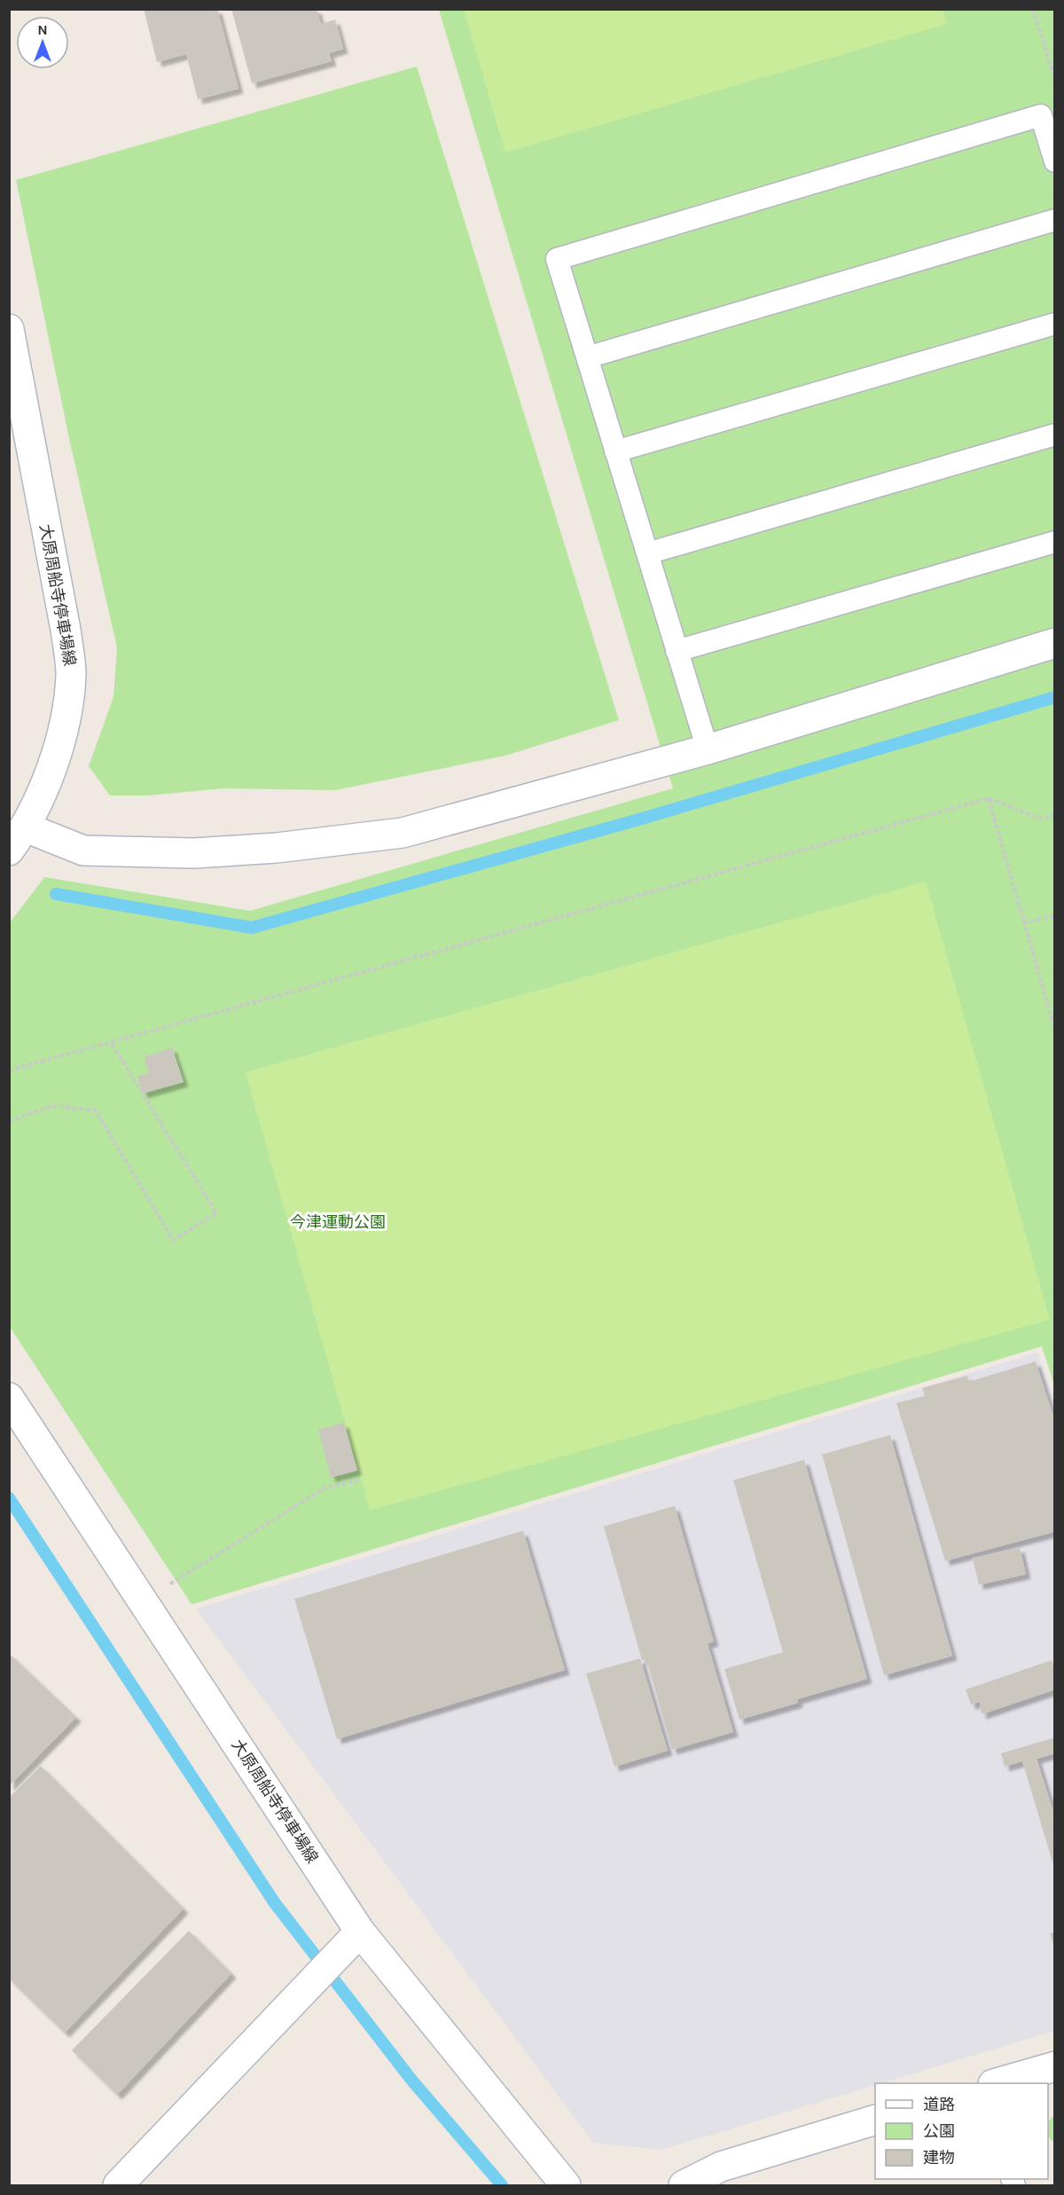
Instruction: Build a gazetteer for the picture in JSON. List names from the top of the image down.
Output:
{
  "streets": {
    "street": ["大原周船寺停車場線"]
  },
  "parks": ["今津運動公園"],
  "legend": ["道路", "公園", "建物"],
  "north": "top"
}
